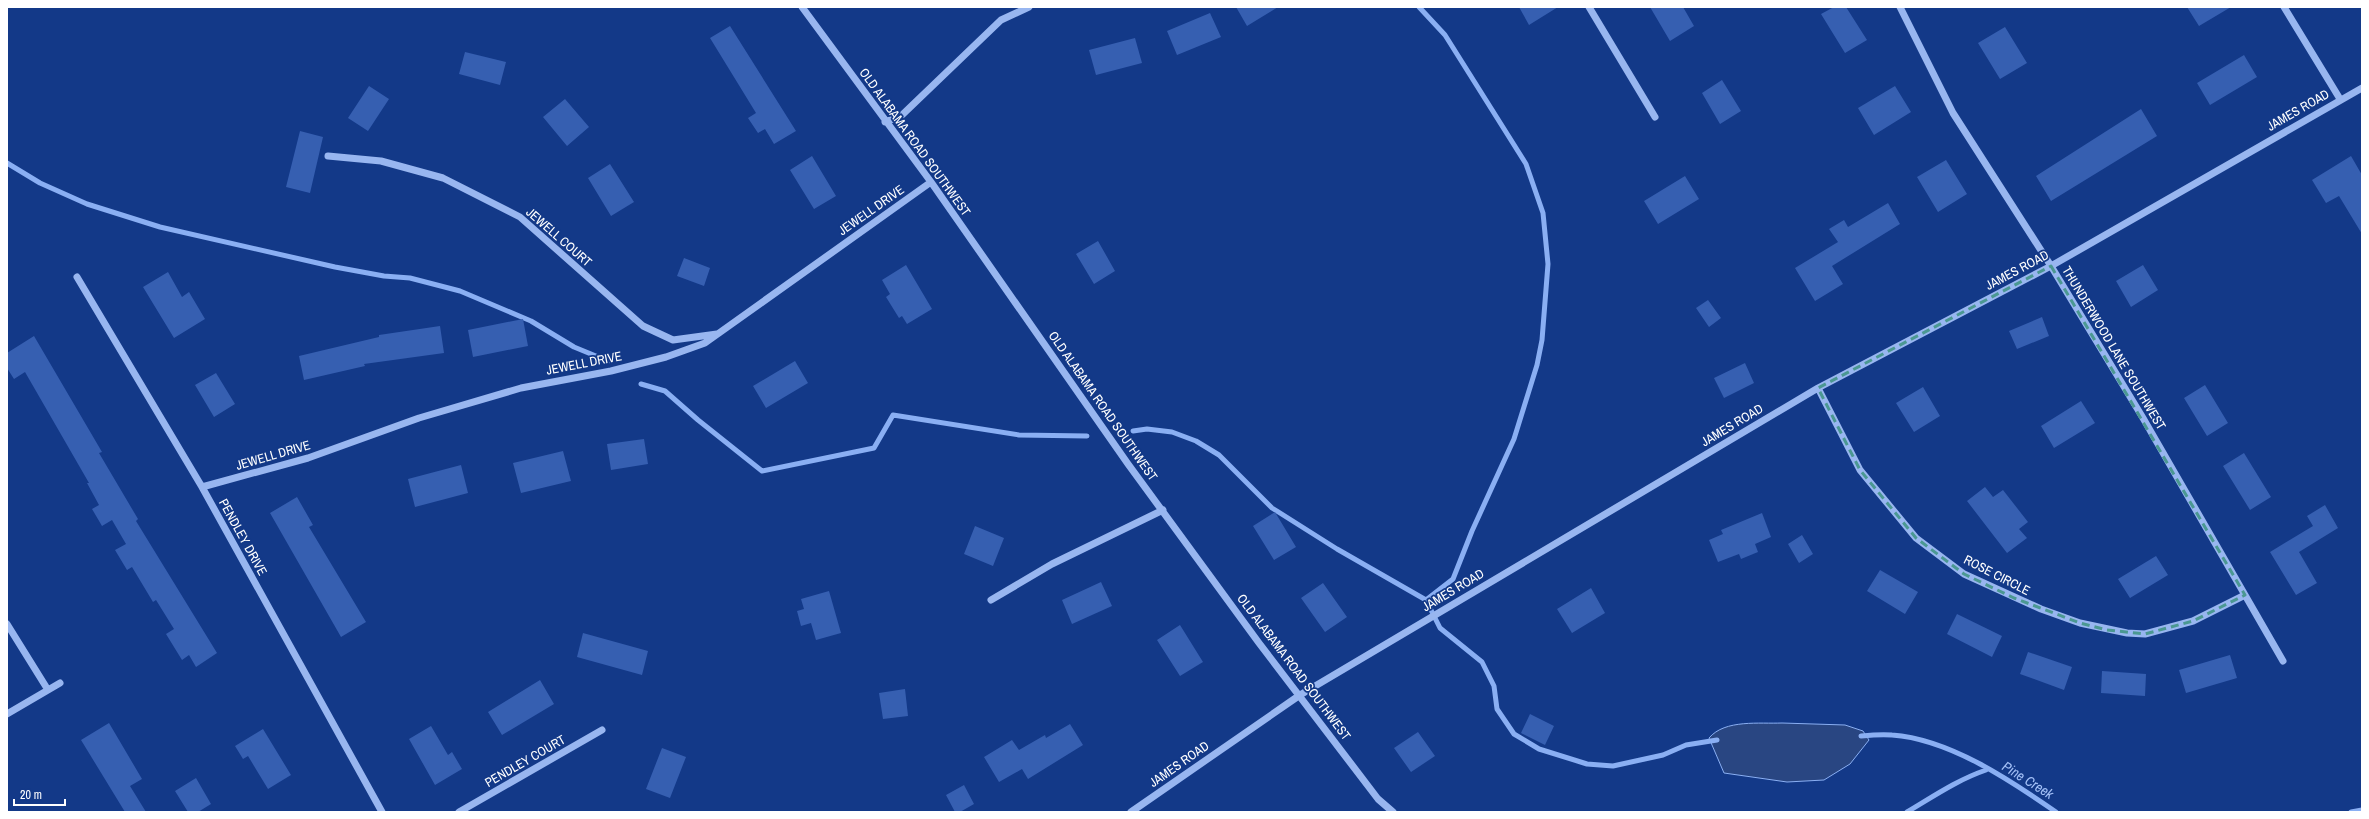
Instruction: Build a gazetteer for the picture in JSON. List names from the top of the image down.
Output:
{
  "streets": {
    "street": [
      "JAMES ROAD",
      "OLD ALABAMA ROAD SOUTHWEST",
      "JEWELL DRIVE",
      "JEWELL COURT",
      "THUNDERWOOD LANE SOUTHWEST",
      "PENDLEY DRIVE",
      "ROSE CIRCLE",
      "PENDLEY COURT"
    ]
  },
  "crossings": [
    ["JAMES ROAD", "OLD ALABAMA ROAD SOUTHWEST"],
    ["JAMES ROAD", "THUNDERWOOD LANE SOUTHWEST"],
    ["JAMES ROAD", "ROSE CIRCLE"],
    ["OLD ALABAMA ROAD SOUTHWEST", "JEWELL DRIVE"],
    ["JEWELL DRIVE", "JEWELL COURT"],
    ["JEWELL DRIVE", "PENDLEY DRIVE"],
    ["THUNDERWOOD LANE SOUTHWEST", "ROSE CIRCLE"]
  ],
  "water": ["Pine Creek"],
  "scale_bar": "20 m"
}
